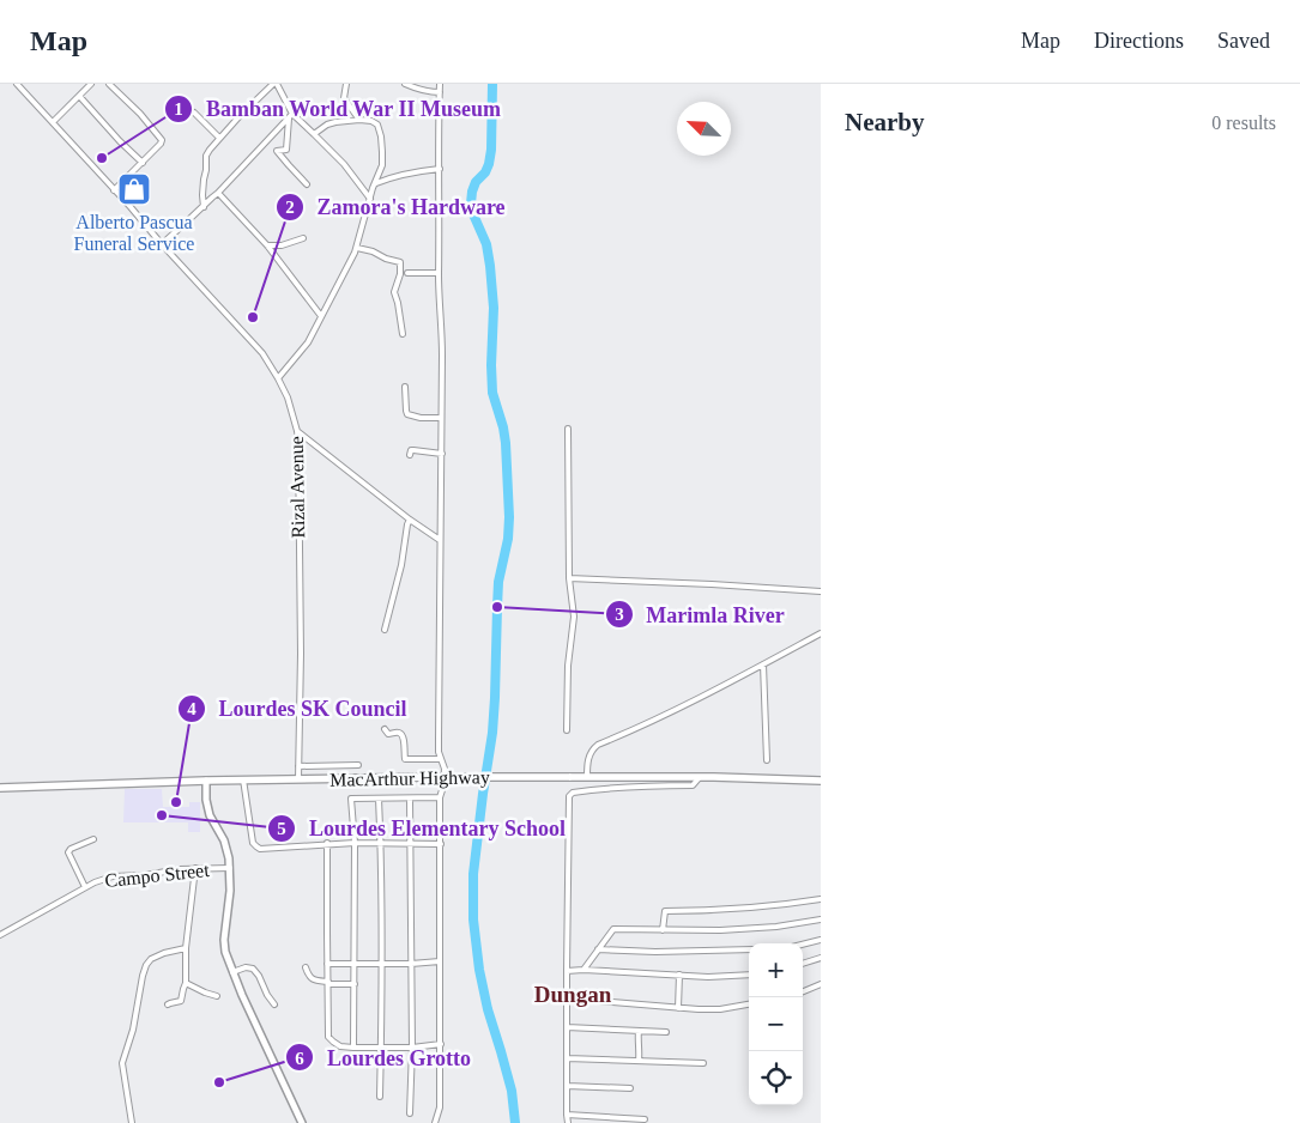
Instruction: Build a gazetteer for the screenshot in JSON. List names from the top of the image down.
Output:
{
  "streets": {
    "highway": ["MacArthur Highway"],
    "street": ["Rizal Avenue", "Campo Street"]
  },
  "crossings": [
    ["Rizal Avenue", "MacArthur Highway"]
  ],
  "districts": ["Dungan"],
  "places": {
    "other": [
      "Bamban World War II Museum",
      "Zamora's Hardware",
      "Marimla River",
      "Lourdes SK Council",
      "Lourdes Elementary School",
      "Lourdes Grotto"
    ],
    "shop": ["Alberto Pascua Funeral Service"]
  },
  "north": "top left",
  "page": {
    "header": "Map",
    "nav": ["Map", "Directions", "Saved"],
    "heading": ["Nearby", "0 results"],
    "map_buttons": ["+", "−"]
  }
}
